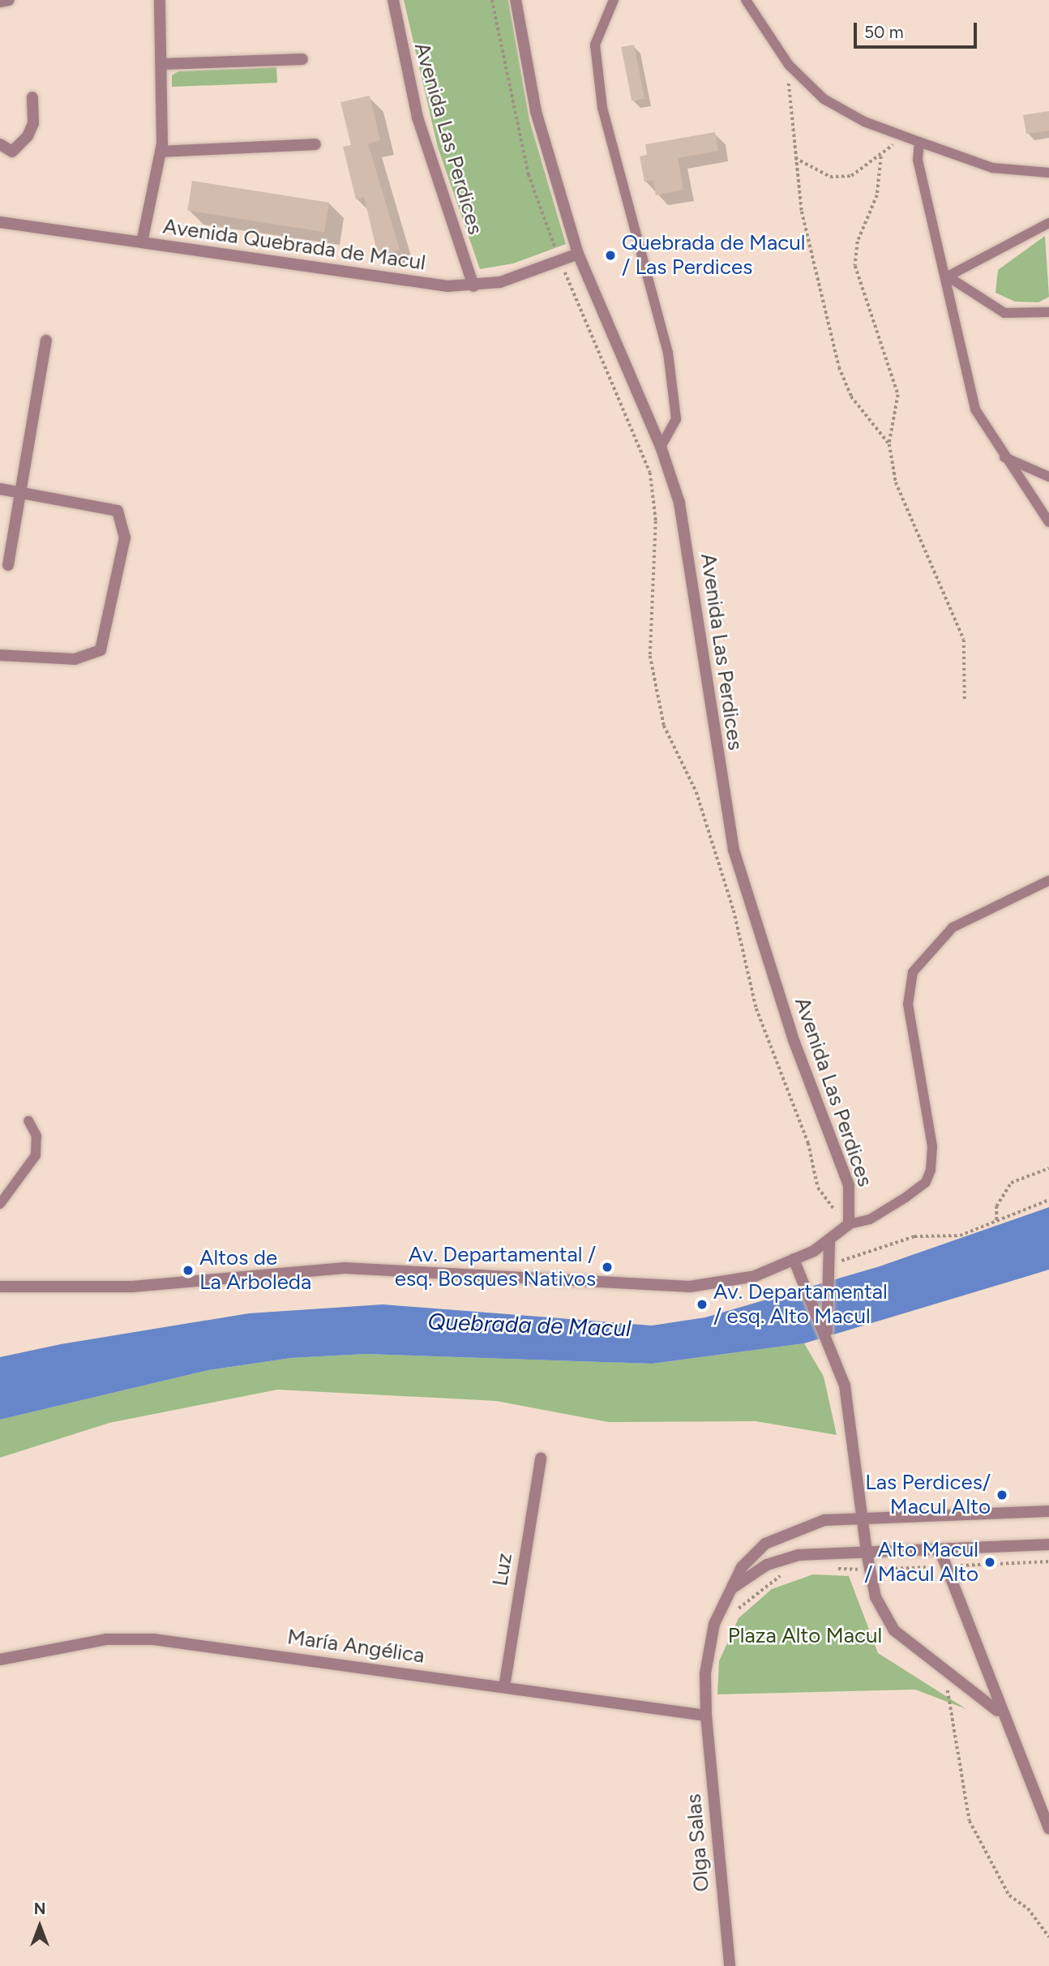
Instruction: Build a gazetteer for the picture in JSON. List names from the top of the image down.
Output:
{
  "streets": {
    "street": [
      "Avenida Las Perdices",
      "Avenida Quebrada de Macul",
      "Luz",
      "María Angélica",
      "Olga Salas"
    ]
  },
  "crossings": [
    ["Avenida Las Perdices", "Avenida Quebrada de Macul"],
    ["Luz", "María Angélica"],
    ["María Angélica", "Olga Salas"]
  ],
  "water": ["Quebrada de Macul"],
  "parks": ["Plaza Alto Macul"],
  "places": [
    "Quebrada de Macul / Las Perdices",
    "Av. Departamental / esq. Bosques Nativos",
    "Altos de La Arboleda",
    "Av. Departamental / esq. Alto Macul",
    "Las Perdices/ Macul Alto",
    "Alto Macul / Macul Alto"
  ],
  "scale_bar": "50 m",
  "north": "top"
}
